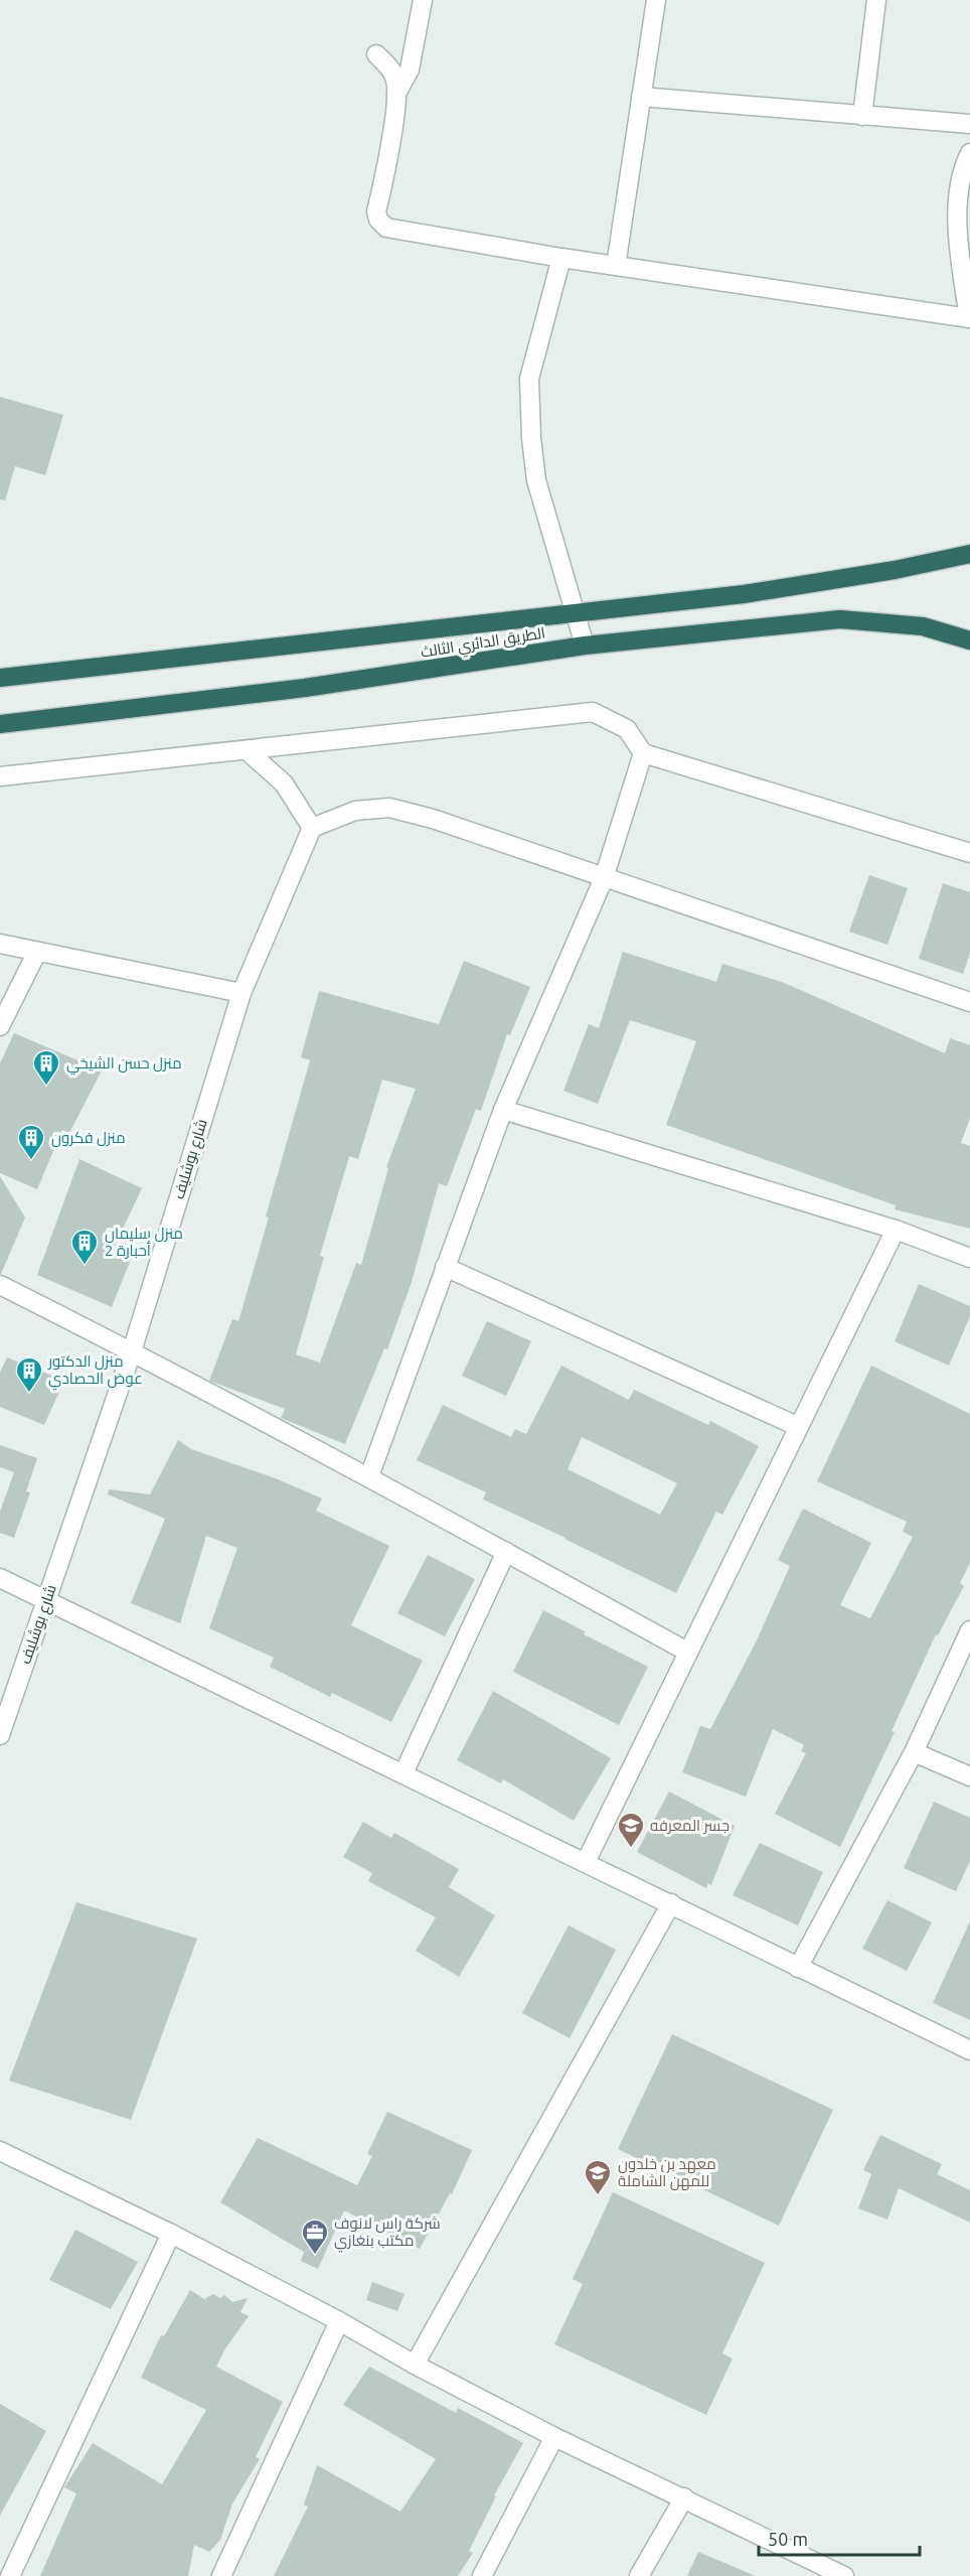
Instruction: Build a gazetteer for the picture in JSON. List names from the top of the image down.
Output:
{
  "streets": {
    "highway": ["الطريق الدائري الثالث"],
    "street": ["شارع بوشليف"]
  },
  "places": {
    "building": [
      "منزل حسن الشيخي",
      "منزل فكرون",
      "منزل سليمان أحبارة 2",
      "منزل الدكتور عوض الحصادي"
    ],
    "school or university": ["جسر المعرفه", "معهد بن خلدون للمهن الشاملة"],
    "office": ["شركة راس لانوف مكتب بنغازي"]
  },
  "scale_bar": "50 m"
}
